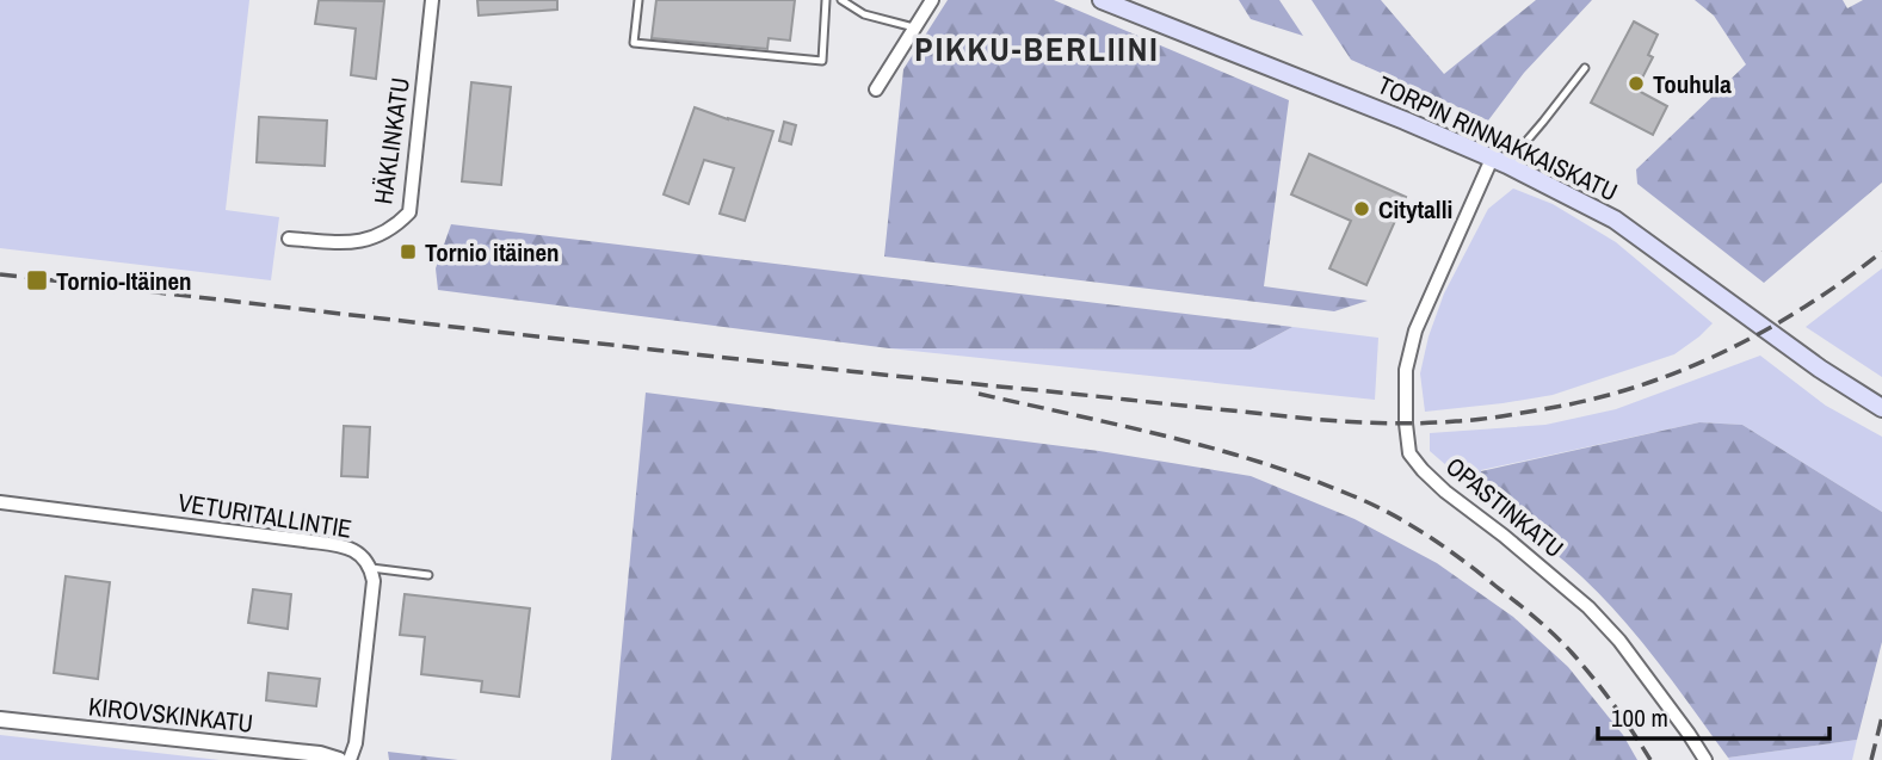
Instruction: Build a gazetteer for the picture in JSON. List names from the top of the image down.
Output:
{
  "streets": {
    "main road": ["TORPIN RINNAKKAISKATU"],
    "street": [
      "HÄKLINKATU",
      "OPASTINKATU",
      "VETURITALLINTIE",
      "KIROVSKINKATU"
    ]
  },
  "crossings": [
    ["TORPIN RINNAKKAISKATU", "OPASTINKATU"],
    ["VETURITALLINTIE", "KIROVSKINKATU"]
  ],
  "districts": ["PIKKU-BERLIINI"],
  "places": {
    "other": ["Touhula", "Citytalli"],
    "transit": ["Tornio itäinen", "Tornio-Itäinen"]
  },
  "scale_bar": "100 m"
}
